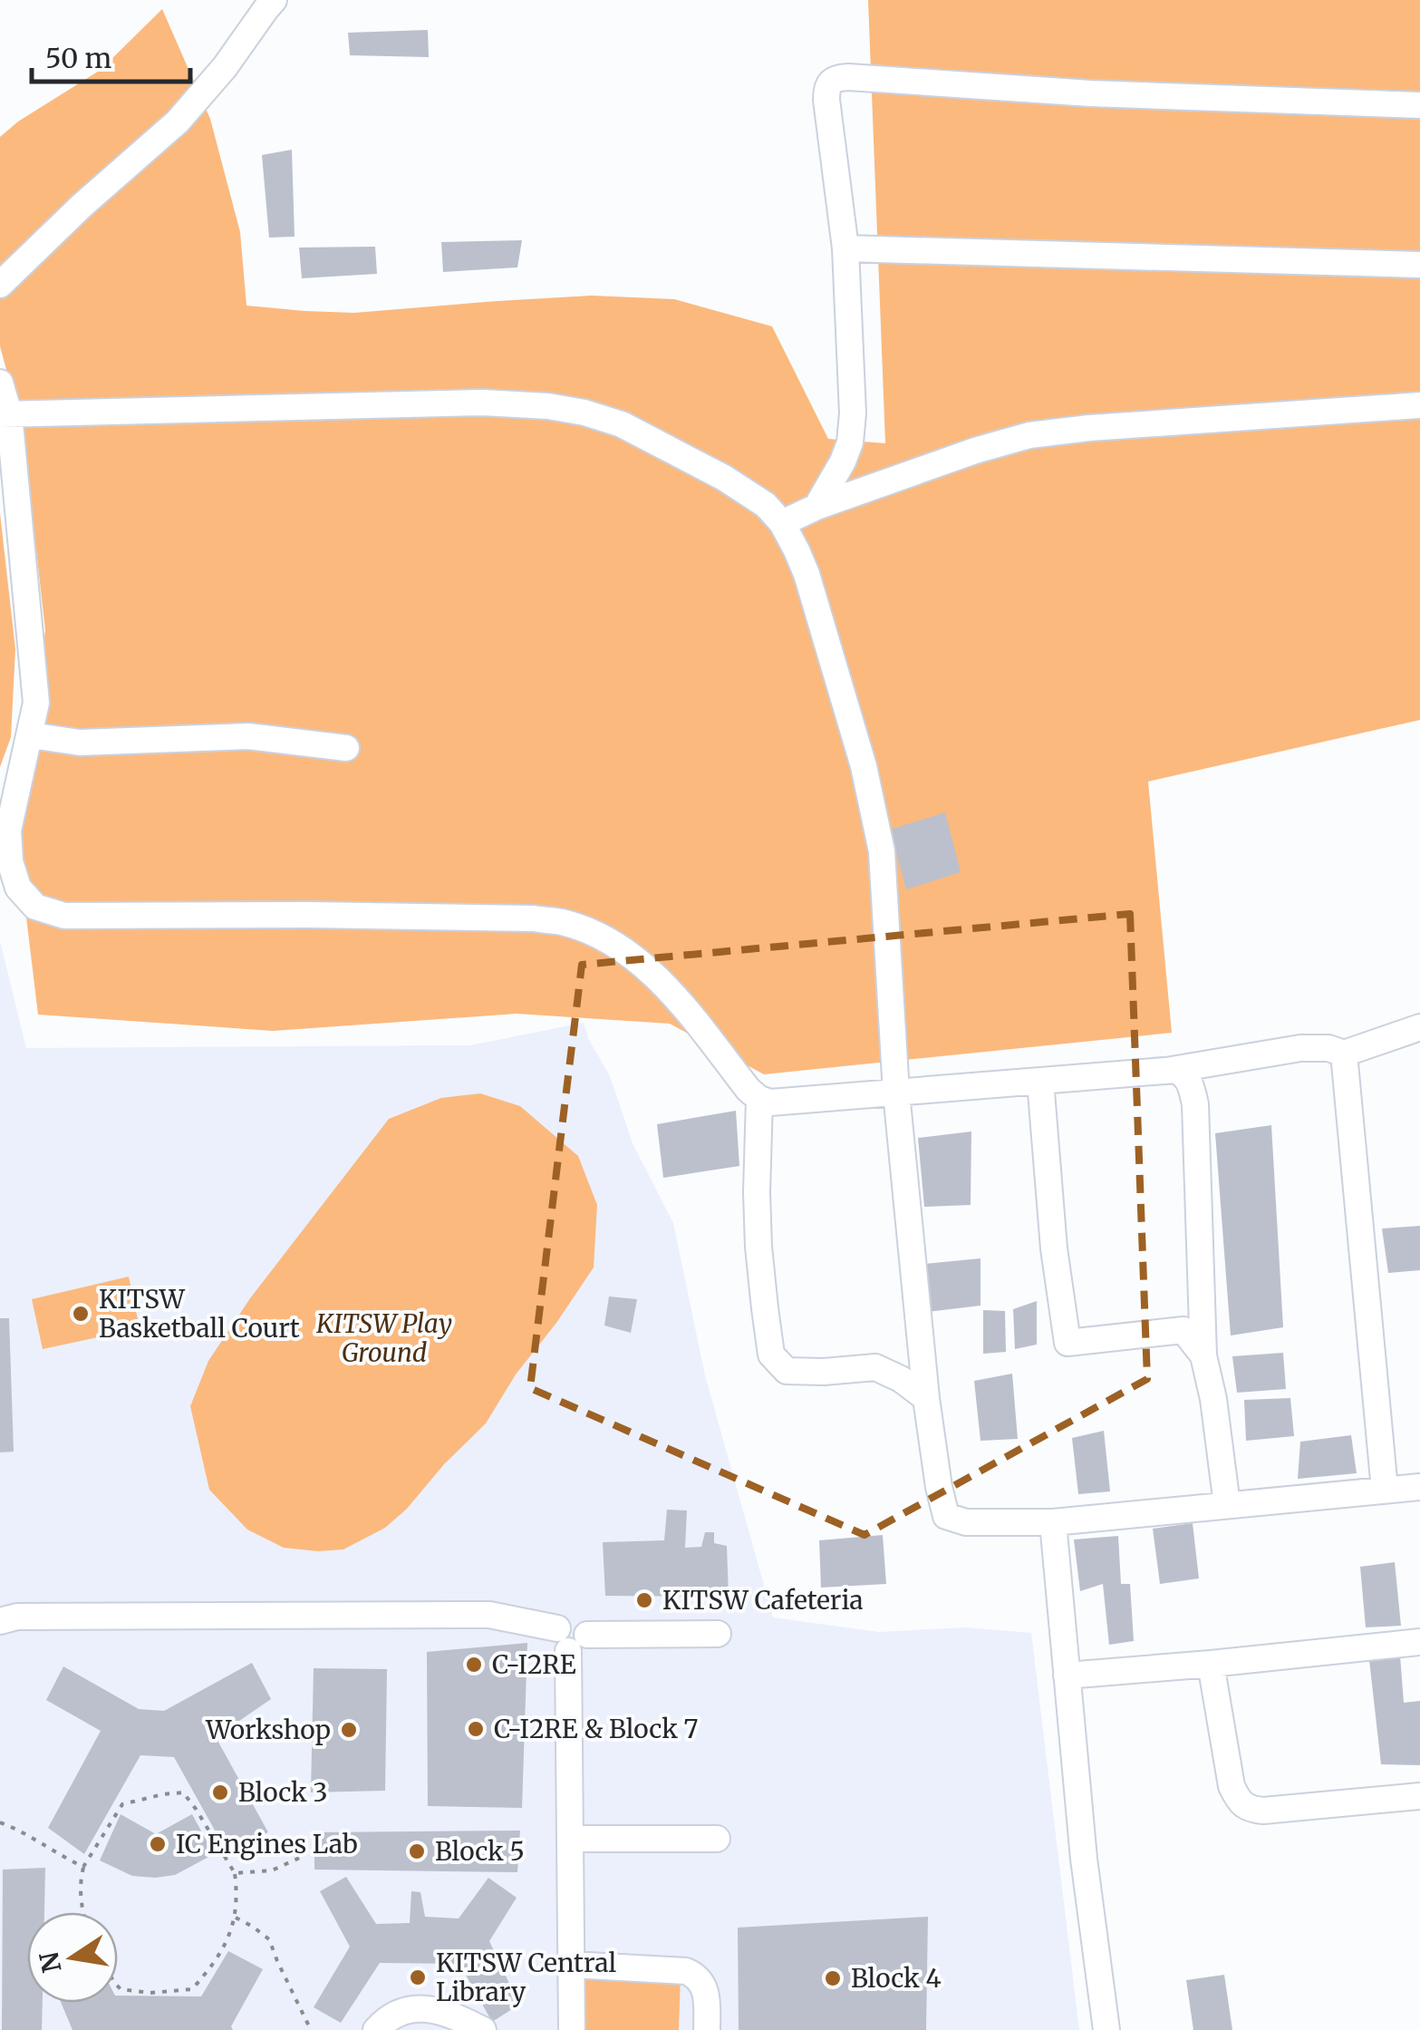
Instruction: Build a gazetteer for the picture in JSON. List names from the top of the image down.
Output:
{
  "parks": ["KITSW Play Ground"],
  "places": [
    "KITSW Basketball Court",
    "KITSW Cafeteria",
    "C-I2RE",
    "C-I2RE & Block 7",
    "Workshop",
    "Block 3",
    "IC Engines Lab",
    "Block 5",
    "KITSW Central Library",
    "Block 4"
  ],
  "scale_bar": "50 m",
  "north": "left"
}
